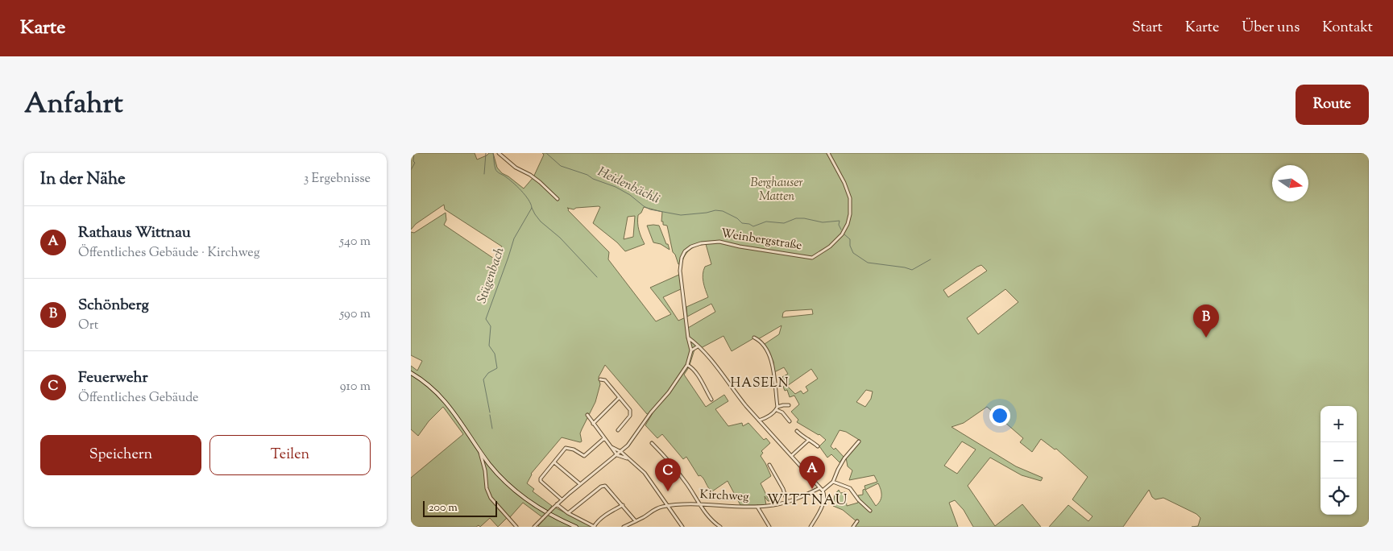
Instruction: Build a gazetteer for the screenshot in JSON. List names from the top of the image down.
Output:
{
  "streets": {
    "street": ["Weinbergstraße", "Kirchweg"]
  },
  "districts": ["HASELN", "WITTNAU"],
  "water": ["Heidenbächli", "Stügenbach"],
  "parks": ["Berghauser Matten"],
  "scale_bar": "200 m",
  "north": "right",
  "page": {
    "header": "Karte",
    "nav": [
      "Start",
      "Karte",
      "Über uns",
      "Kontakt"
    ],
    "title": "Anfahrt",
    "buttons": [
      "Route",
      ["Speichern", "Teilen"]
    ],
    "heading": ["In der Nähe", "3 Ergebnisse"],
    "list": [
      {
        "mark": "A",
        "name": "Rathaus Wittnau",
        "note": "Öffentliches Gebäude · Kirchweg",
        "value": "540 m"
      },
      {
        "mark": "B",
        "name": "Schönberg",
        "note": "Ort",
        "value": "590 m"
      },
      {
        "mark": "C",
        "name": "Feuerwehr",
        "note": "Öffentliches Gebäude",
        "value": "910 m"
      }
    ],
    "pins": ["B", "A", "C"],
    "map_buttons": ["+", "−"],
    "scale": "200 m"
  }
}
